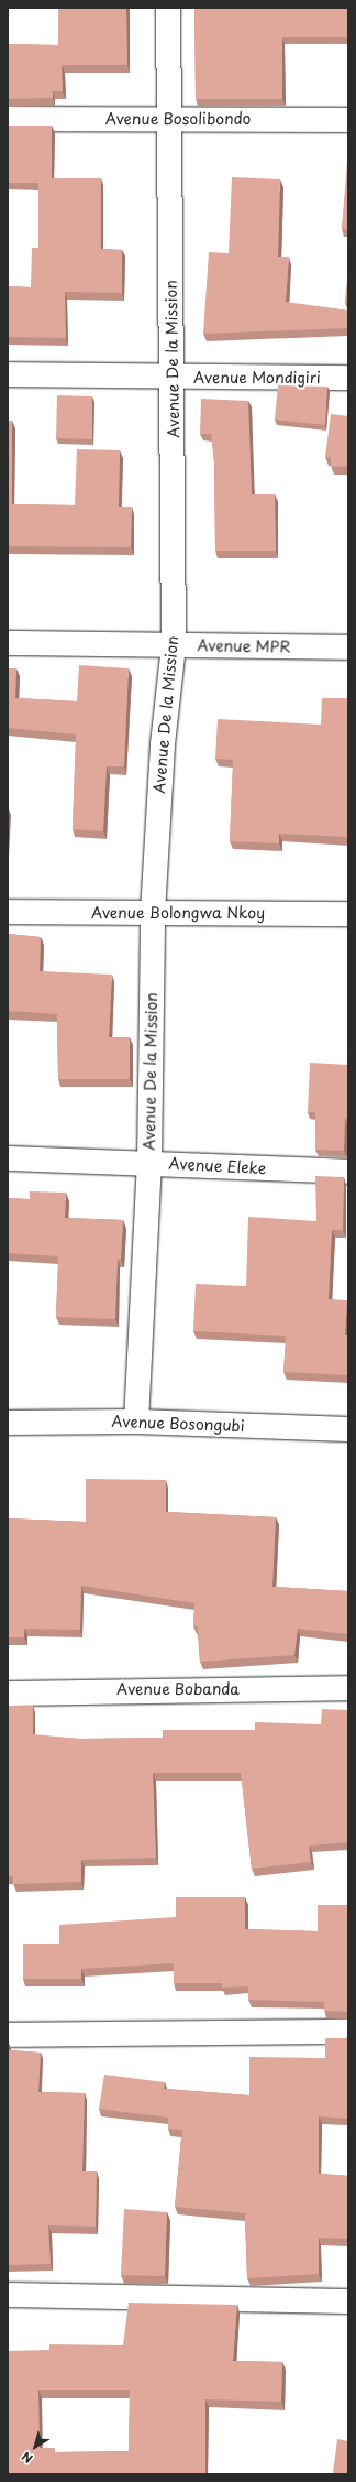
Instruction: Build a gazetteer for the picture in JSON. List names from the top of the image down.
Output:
{
  "streets": {
    "street": [
      "Avenue Bosolibondo",
      "Avenue De la Mission",
      "Avenue Mondigiri",
      "Avenue MPR",
      "Avenue Bolongwa Nkoy",
      "Avenue Eleke",
      "Avenue Bosongubi",
      "Avenue Bobanda"
    ]
  },
  "crossings": [
    ["Avenue Bosolibondo", "Avenue De la Mission"],
    ["Avenue De la Mission", "Avenue Mondigiri"],
    ["Avenue De la Mission", "Avenue MPR"],
    ["Avenue De la Mission", "Avenue Bolongwa Nkoy"],
    ["Avenue De la Mission", "Avenue Eleke"],
    ["Avenue De la Mission", "Avenue Bosongubi"]
  ],
  "north": "bottom left"
}
